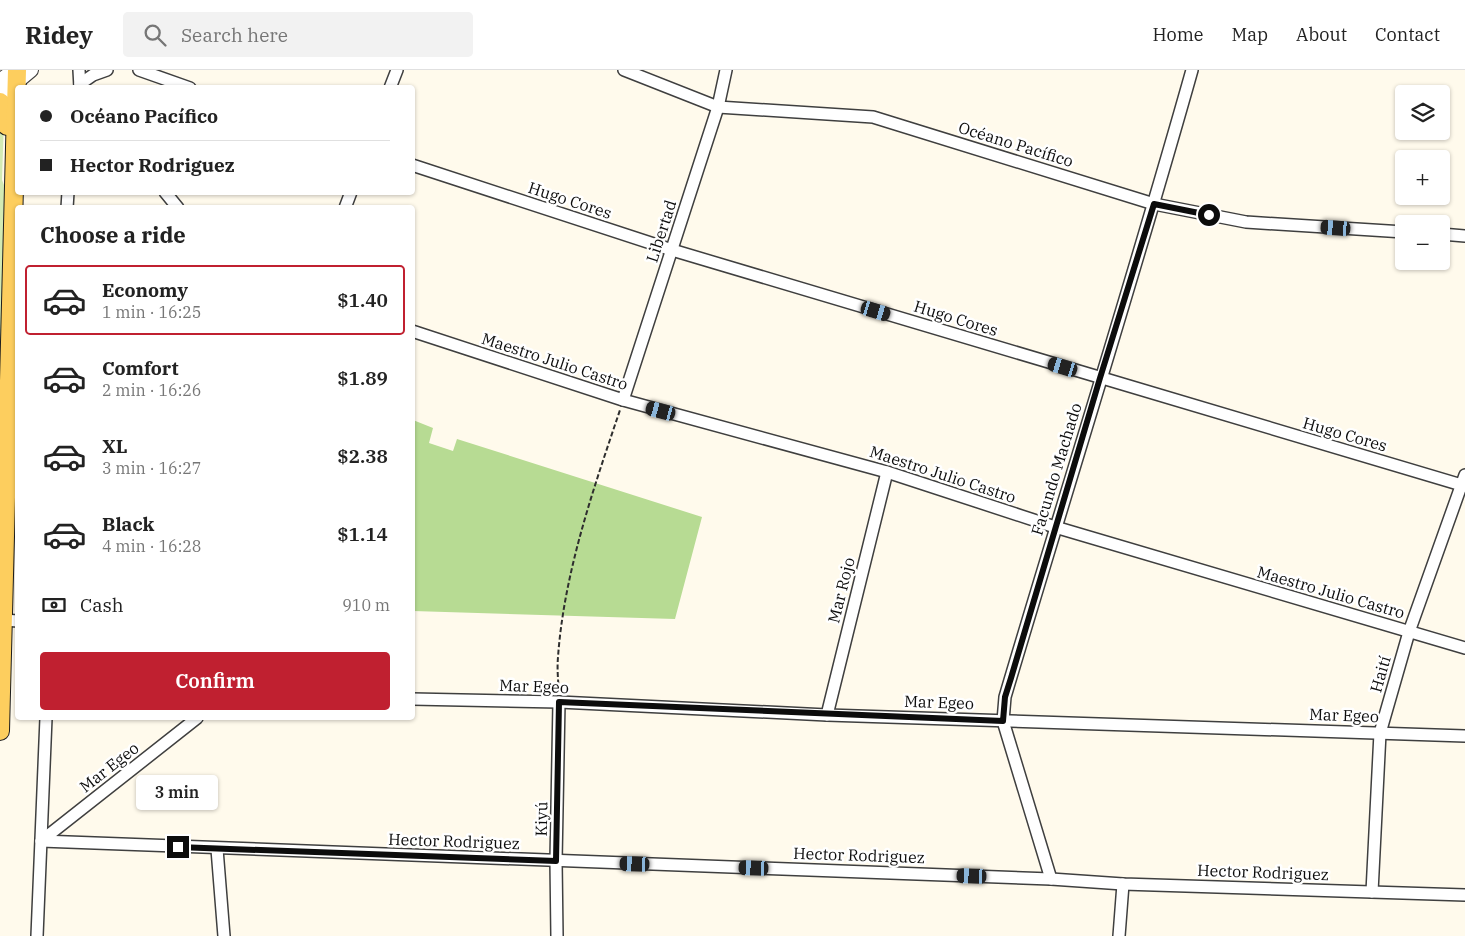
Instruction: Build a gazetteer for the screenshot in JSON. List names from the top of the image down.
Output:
{
  "streets": {
    "street": [
      "Océano Pacífico",
      "Hugo Cores",
      "Libertad",
      "Maestro Julio Castro",
      "Facundo Machado",
      "Mar Rojo",
      "Haití",
      "Mar Egeo",
      "Kiyú",
      "Hector Rodriguez"
    ]
  },
  "crossings": [
    ["Océano Pacífico", "Libertad"],
    ["Océano Pacífico", "Facundo Machado"],
    ["Hugo Cores", "Libertad"],
    ["Hugo Cores", "Facundo Machado"],
    ["Hugo Cores", "Haití"],
    ["Libertad", "Maestro Julio Castro"],
    ["Maestro Julio Castro", "Facundo Machado"],
    ["Maestro Julio Castro", "Mar Rojo"],
    ["Maestro Julio Castro", "Haití"],
    ["Facundo Machado", "Mar Egeo"],
    ["Facundo Machado", "Hector Rodriguez"],
    ["Mar Rojo", "Mar Egeo"],
    ["Haití", "Mar Egeo"],
    ["Haití", "Hector Rodriguez"],
    ["Mar Egeo", "Kiyú"],
    ["Mar Egeo", "Hector Rodriguez"],
    ["Kiyú", "Hector Rodriguez"]
  ],
  "page": {
    "header": "Ridey",
    "search": "Search here",
    "nav": [
      "Home",
      "Map",
      "About",
      "Contact"
    ],
    "map_buttons": ["+", "−"],
    "banner": ["Océano Pacífico", "Hector Rodriguez"],
    "heading": "Choose a ride",
    "list": [
      {
        "name": "Economy",
        "note": "1 min · 16:25",
        "value": "$1.40"
      },
      {
        "name": "Comfort",
        "note": "2 min · 16:26",
        "value": "$1.89"
      },
      {
        "name": "XL",
        "note": "3 min · 16:27",
        "value": "$2.38"
      },
      {
        "name": "Black",
        "note": "4 min · 16:28",
        "value": "$1.14"
      }
    ],
    "pay": ["Cash", "910 m"],
    "buttons": "Confirm",
    "bubble": "3 min"
  }
}
